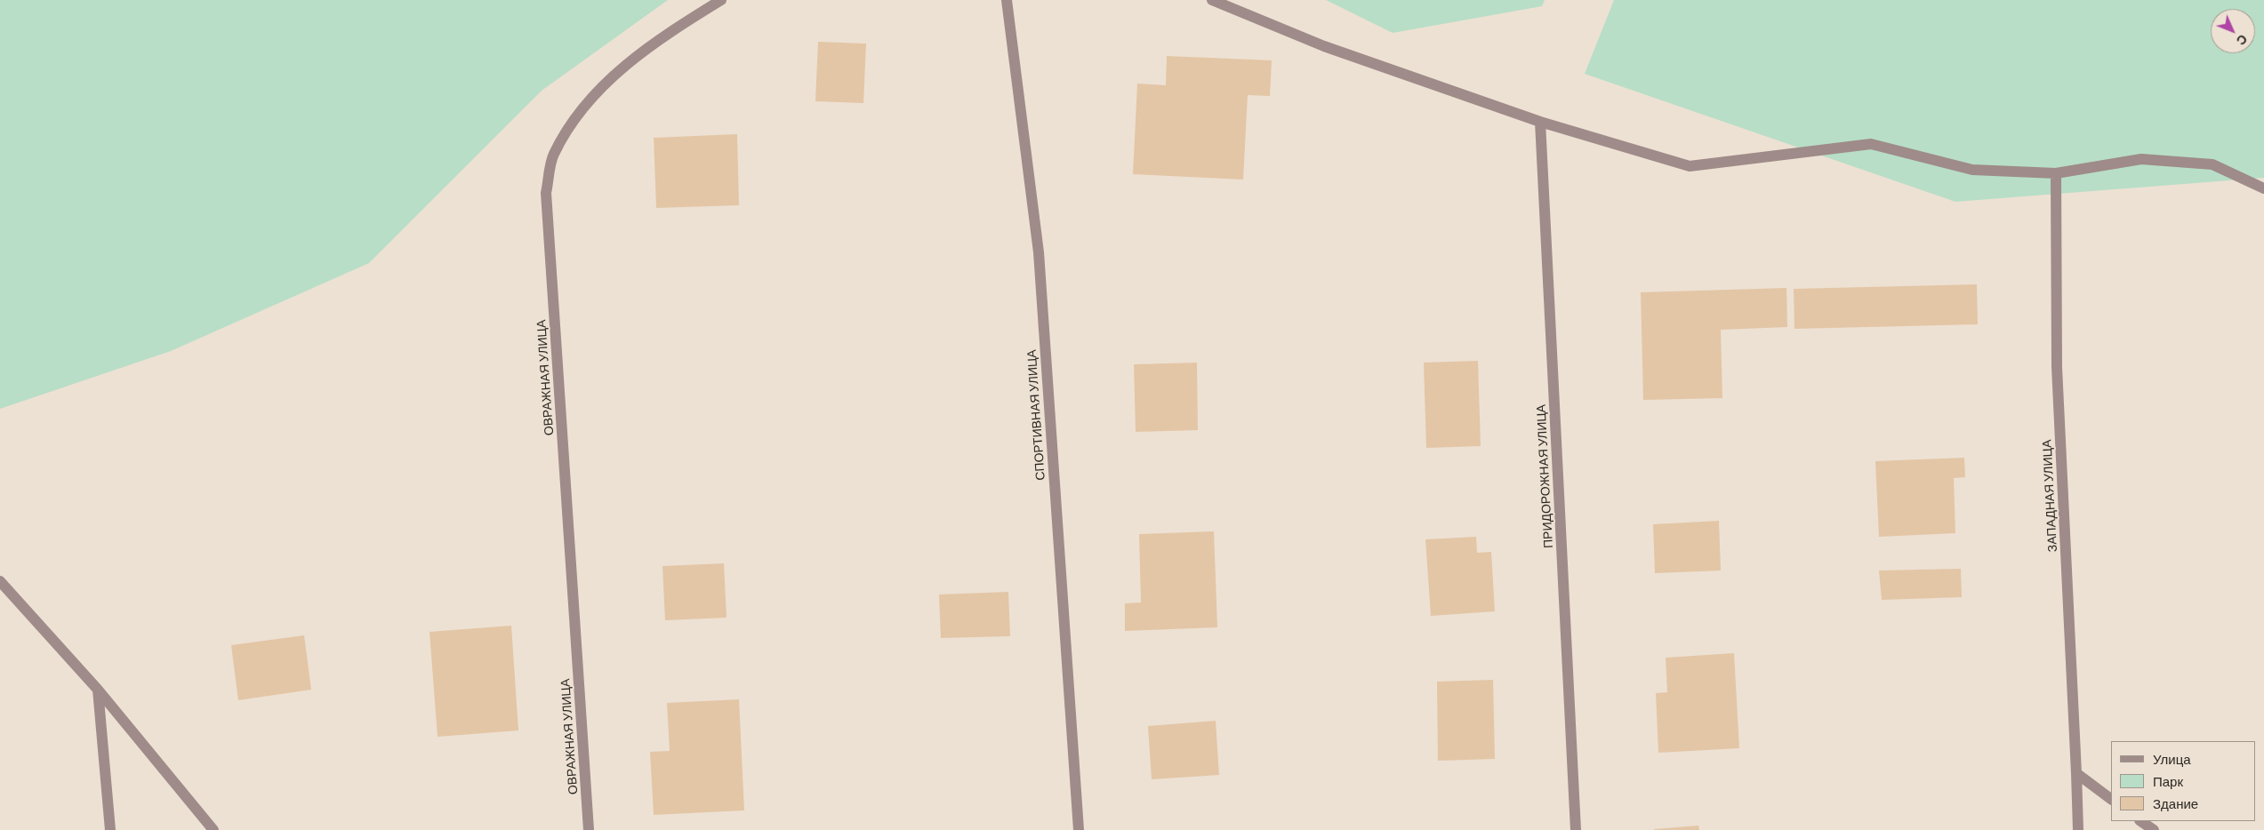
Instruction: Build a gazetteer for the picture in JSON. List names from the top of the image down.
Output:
{
  "streets": {
    "street": [
      "ОВРАЖНАЯ УЛИЦА",
      "СПОРТИВНАЯ УЛИЦА",
      "ПРИДОРОЖНАЯ УЛИЦА",
      "ЗАПАДНАЯ УЛИЦА"
    ]
  },
  "legend": ["Улица", "Парк", "Здание"],
  "north": "bottom right"
}
